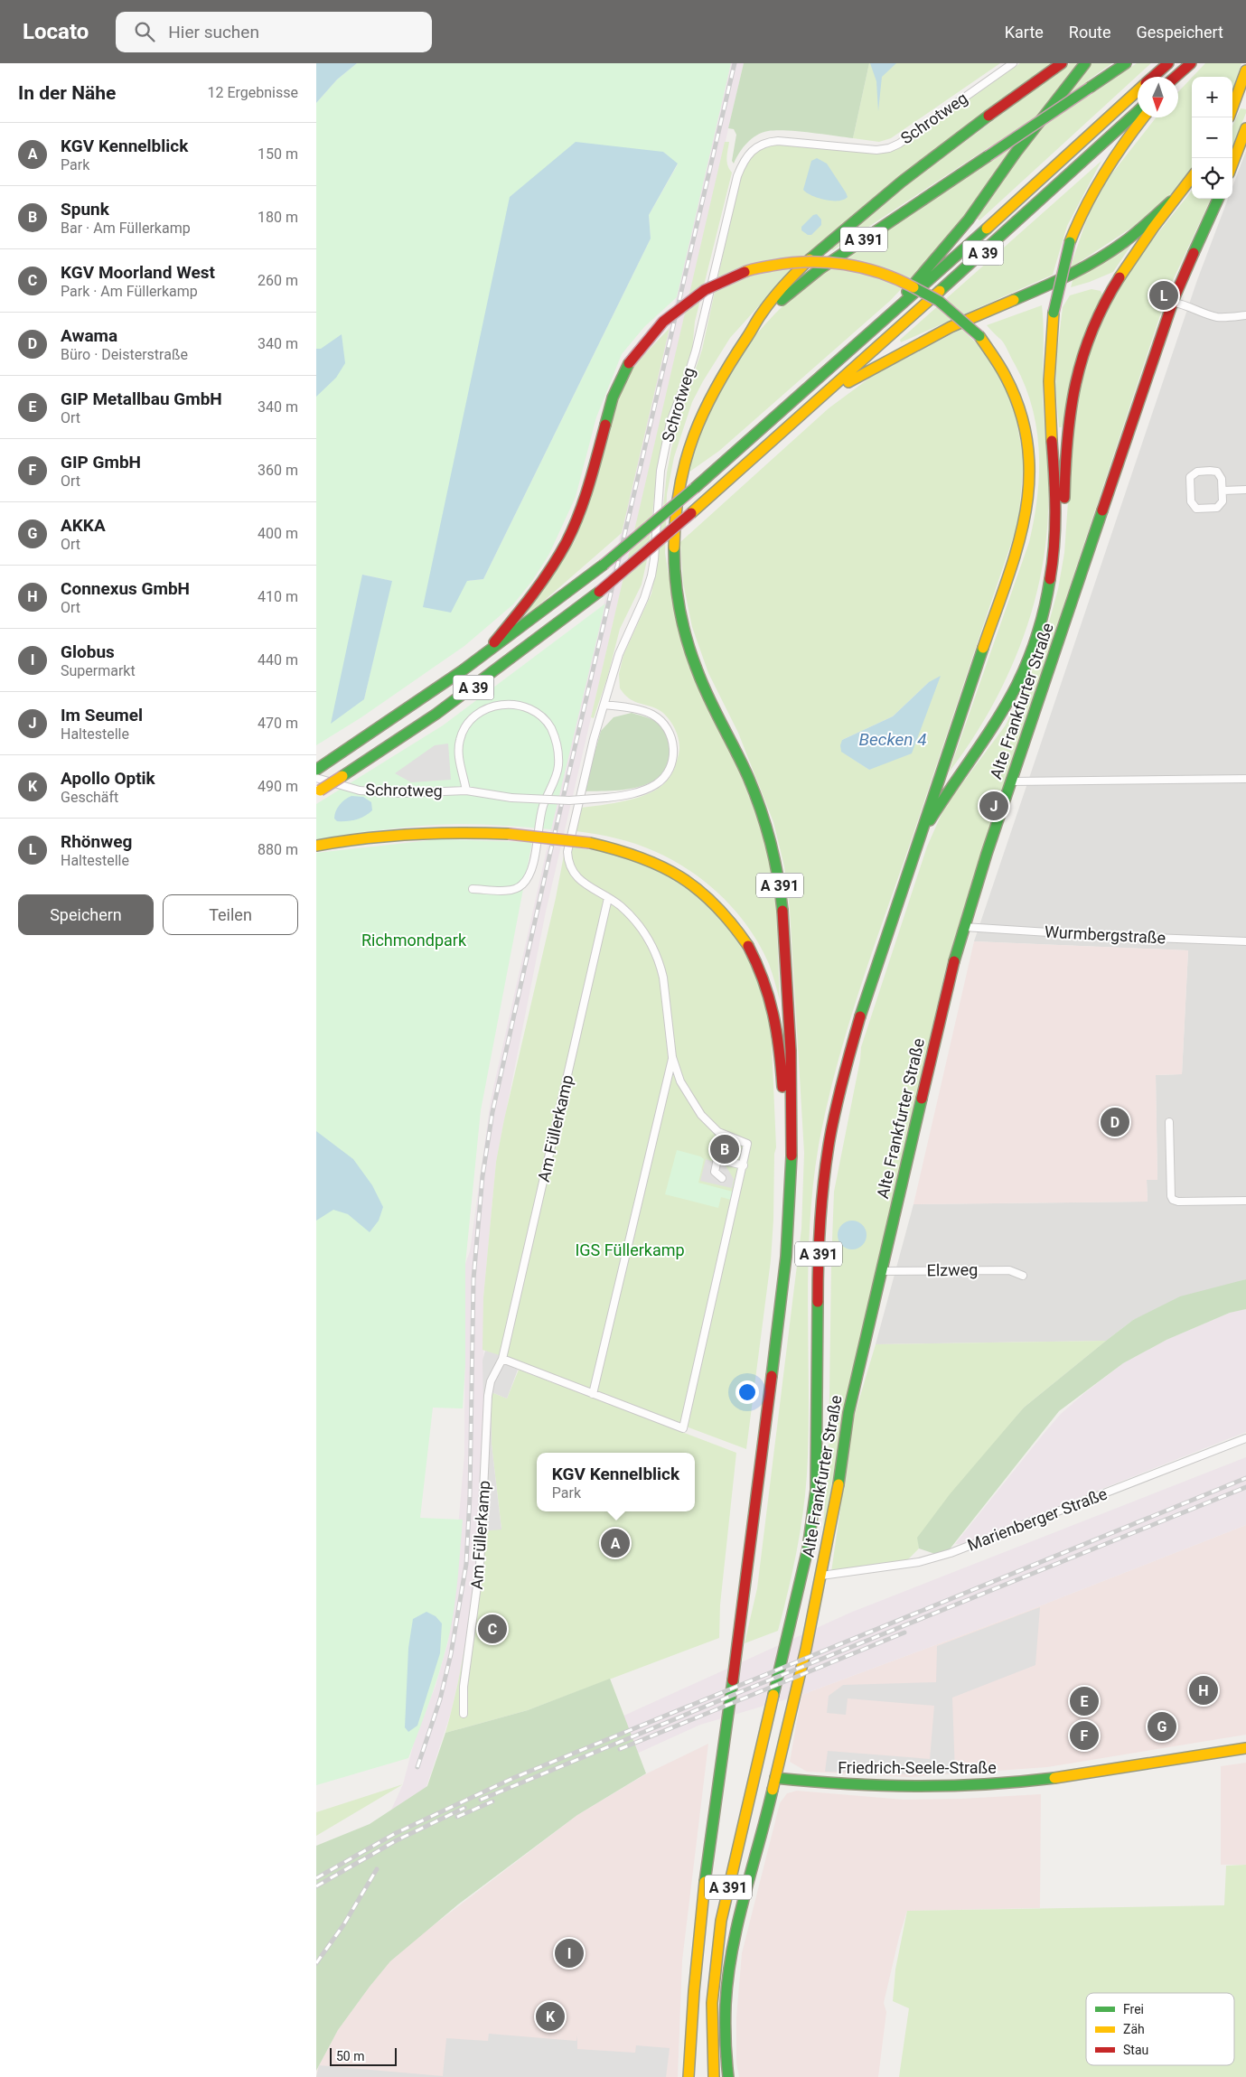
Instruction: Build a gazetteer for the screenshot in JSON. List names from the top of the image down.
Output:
{
  "streets": {
    "main road": [
      "A 391",
      "A 39",
      "Alte Frankfurter Straße",
      "Friedrich-Seele-Straße"
    ],
    "street": [
      "Schrotweg",
      "Wurmbergstraße",
      "Am Füllerkamp",
      "Elzweg",
      "Marienberger Straße"
    ]
  },
  "crossings": [
    ["Alte Frankfurter Straße", "Wurmbergstraße"],
    ["Alte Frankfurter Straße", "Elzweg"],
    ["Alte Frankfurter Straße", "Marienberger Straße"],
    ["Alte Frankfurter Straße", "Friedrich-Seele-Straße"]
  ],
  "water": ["Becken 4"],
  "parks": ["Richmondpark", "IGS Füllerkamp"],
  "legend": ["Frei", "Zäh", "Stau"],
  "scale_bar": "50 m",
  "north": "bottom",
  "page": {
    "header": "Locato",
    "search": "Hier suchen",
    "nav": ["Karte", "Route", "Gespeichert"],
    "heading": ["In der Nähe", "12 Ergebnisse"],
    "map_buttons": ["+", "−"],
    "list": [
      {
        "mark": "A",
        "name": "KGV Kennelblick",
        "note": "Park",
        "value": "150 m"
      },
      {
        "mark": "B",
        "name": "Spunk",
        "note": "Bar · Am Füllerkamp",
        "value": "180 m"
      },
      {
        "mark": "C",
        "name": "KGV Moorland West",
        "note": "Park · Am Füllerkamp",
        "value": "260 m"
      },
      {
        "mark": "D",
        "name": "Awama",
        "note": "Büro · Deisterstraße",
        "value": "340 m"
      },
      {
        "mark": "E",
        "name": "GIP Metallbau GmbH",
        "note": "Ort",
        "value": "340 m"
      },
      {
        "mark": "F",
        "name": "GIP GmbH",
        "note": "Ort",
        "value": "360 m"
      },
      {
        "mark": "G",
        "name": "AKKA",
        "note": "Ort",
        "value": "400 m"
      },
      {
        "mark": "H",
        "name": "Connexus GmbH",
        "note": "Ort",
        "value": "410 m"
      },
      {
        "mark": "I",
        "name": "Globus",
        "note": "Supermarkt",
        "value": "440 m"
      },
      {
        "mark": "J",
        "name": "Im Seumel",
        "note": "Haltestelle",
        "value": "470 m"
      },
      {
        "mark": "K",
        "name": "Apollo Optik",
        "note": "Geschäft",
        "value": "490 m"
      },
      {
        "mark": "L",
        "name": "Rhönweg",
        "note": "Haltestelle",
        "value": "880 m"
      }
    ],
    "pins": [
      "L",
      "J",
      "D",
      "B",
      "A",
      "C",
      "H",
      "E",
      "G",
      "F",
      "I",
      "K"
    ],
    "buttons": ["Speichern", "Teilen"],
    "popup": ["KGV Kennelblick", "Park"],
    "scale": "50 m"
  }
}
